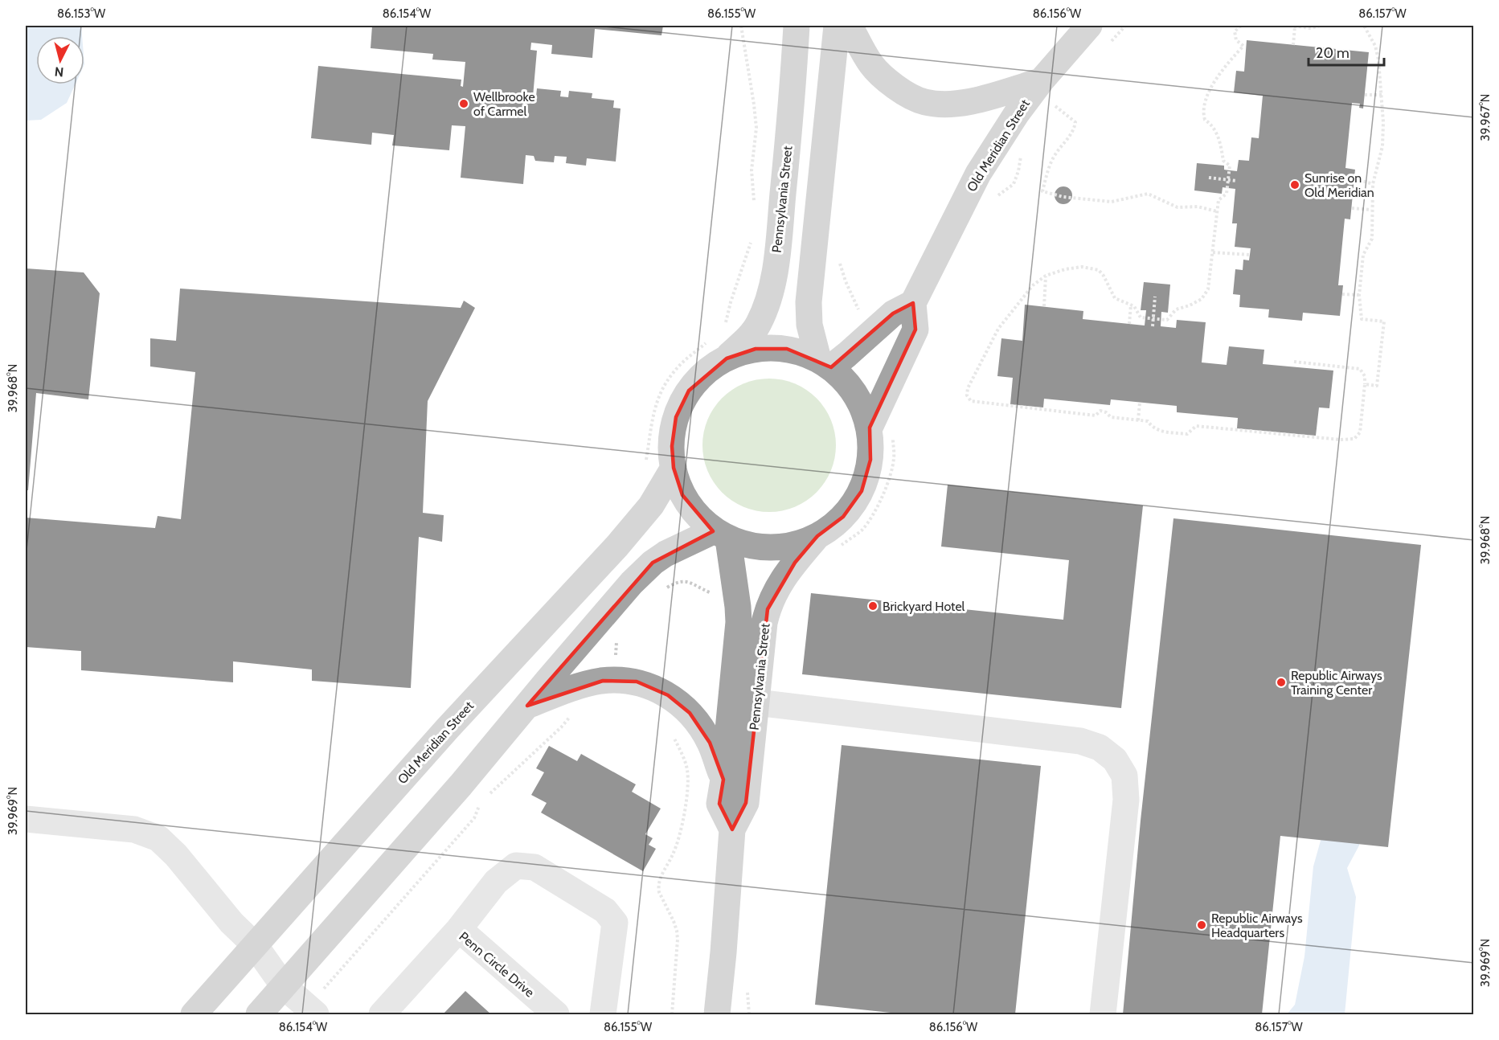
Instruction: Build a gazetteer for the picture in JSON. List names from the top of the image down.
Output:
{
  "streets": {
    "main road": ["Old Meridian Street", "Pennsylvania Street"],
    "street": ["Penn Circle Drive"]
  },
  "places": [
    "Wellbrooke of Carmel",
    "Sunrise on Old Meridian",
    "Brickyard Hotel",
    "Republic Airways Training Center",
    "Republic Airways Headquarters"
  ],
  "scale_bar": "20 m",
  "north": "bottom",
  "coordinates": [
    "86.153°W",
    "86.154°W",
    "86.155°W",
    "86.156°W",
    "86.157°W",
    "39.967°N",
    "39.968°N",
    "39.969°N"
  ]
}
